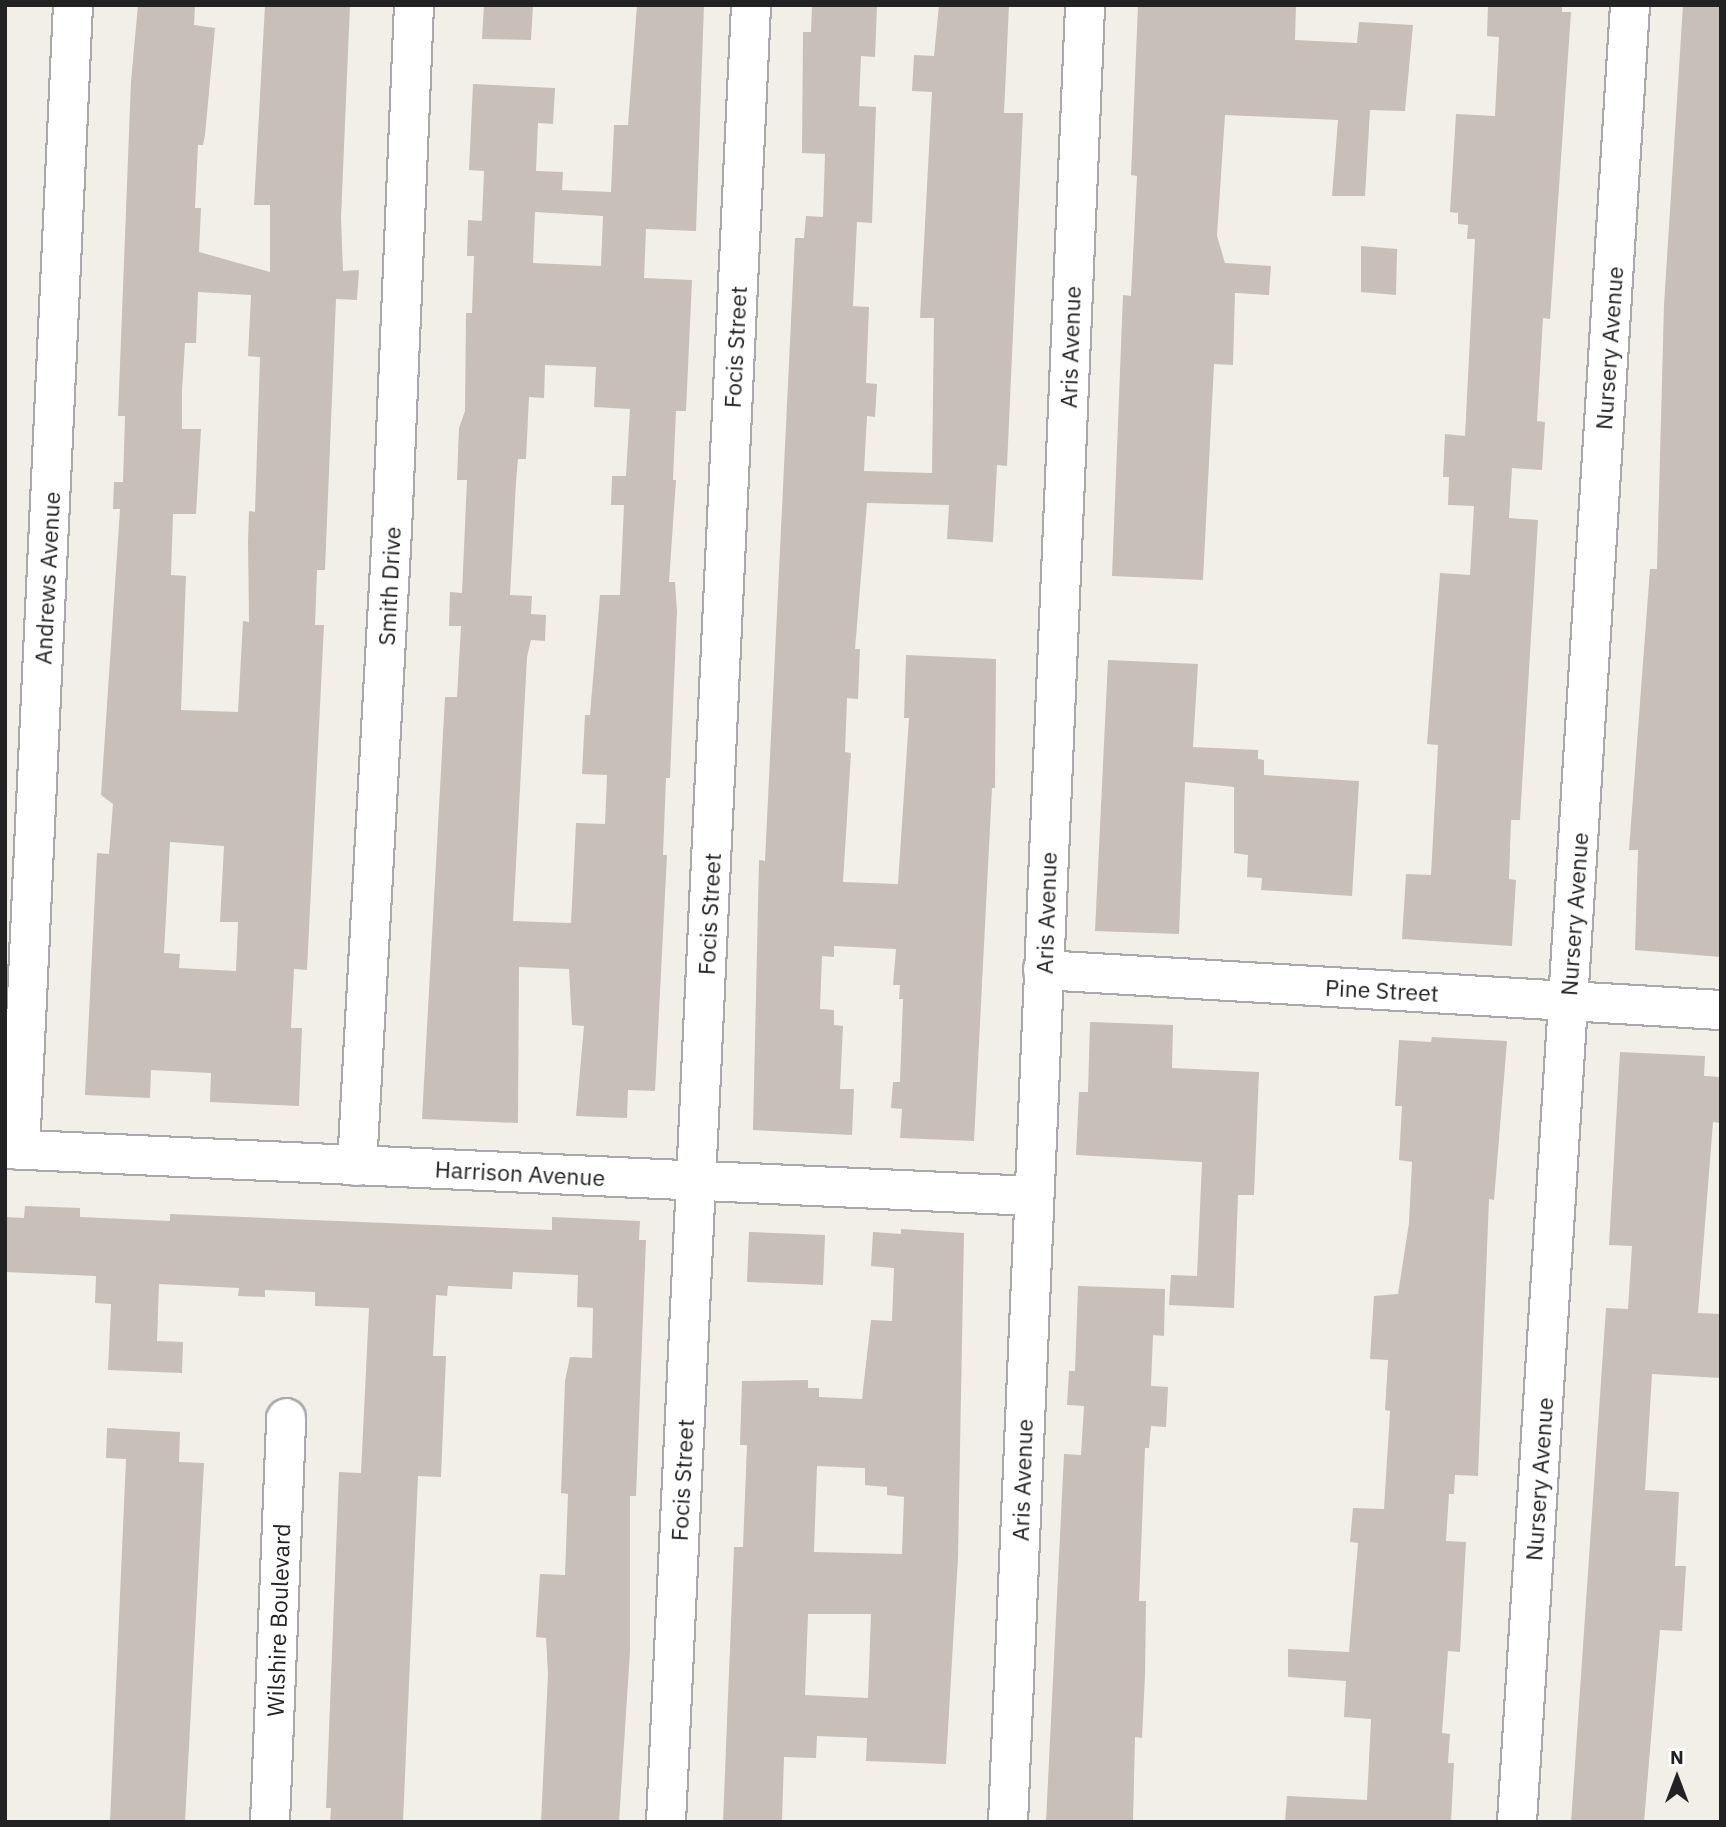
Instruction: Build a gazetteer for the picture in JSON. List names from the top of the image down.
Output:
{
  "streets": {
    "street": [
      "Focis Street",
      "Aris Avenue",
      "Nursery Avenue",
      "Andrews Avenue",
      "Smith Drive",
      "Pine Street",
      "Harrison Avenue",
      "Wilshire Boulevard"
    ]
  },
  "crossings": [
    ["Focis Street", "Harrison Avenue"],
    ["Aris Avenue", "Pine Street"],
    ["Aris Avenue", "Harrison Avenue"],
    ["Nursery Avenue", "Pine Street"],
    ["Andrews Avenue", "Harrison Avenue"],
    ["Smith Drive", "Harrison Avenue"]
  ],
  "north": "top"
}
